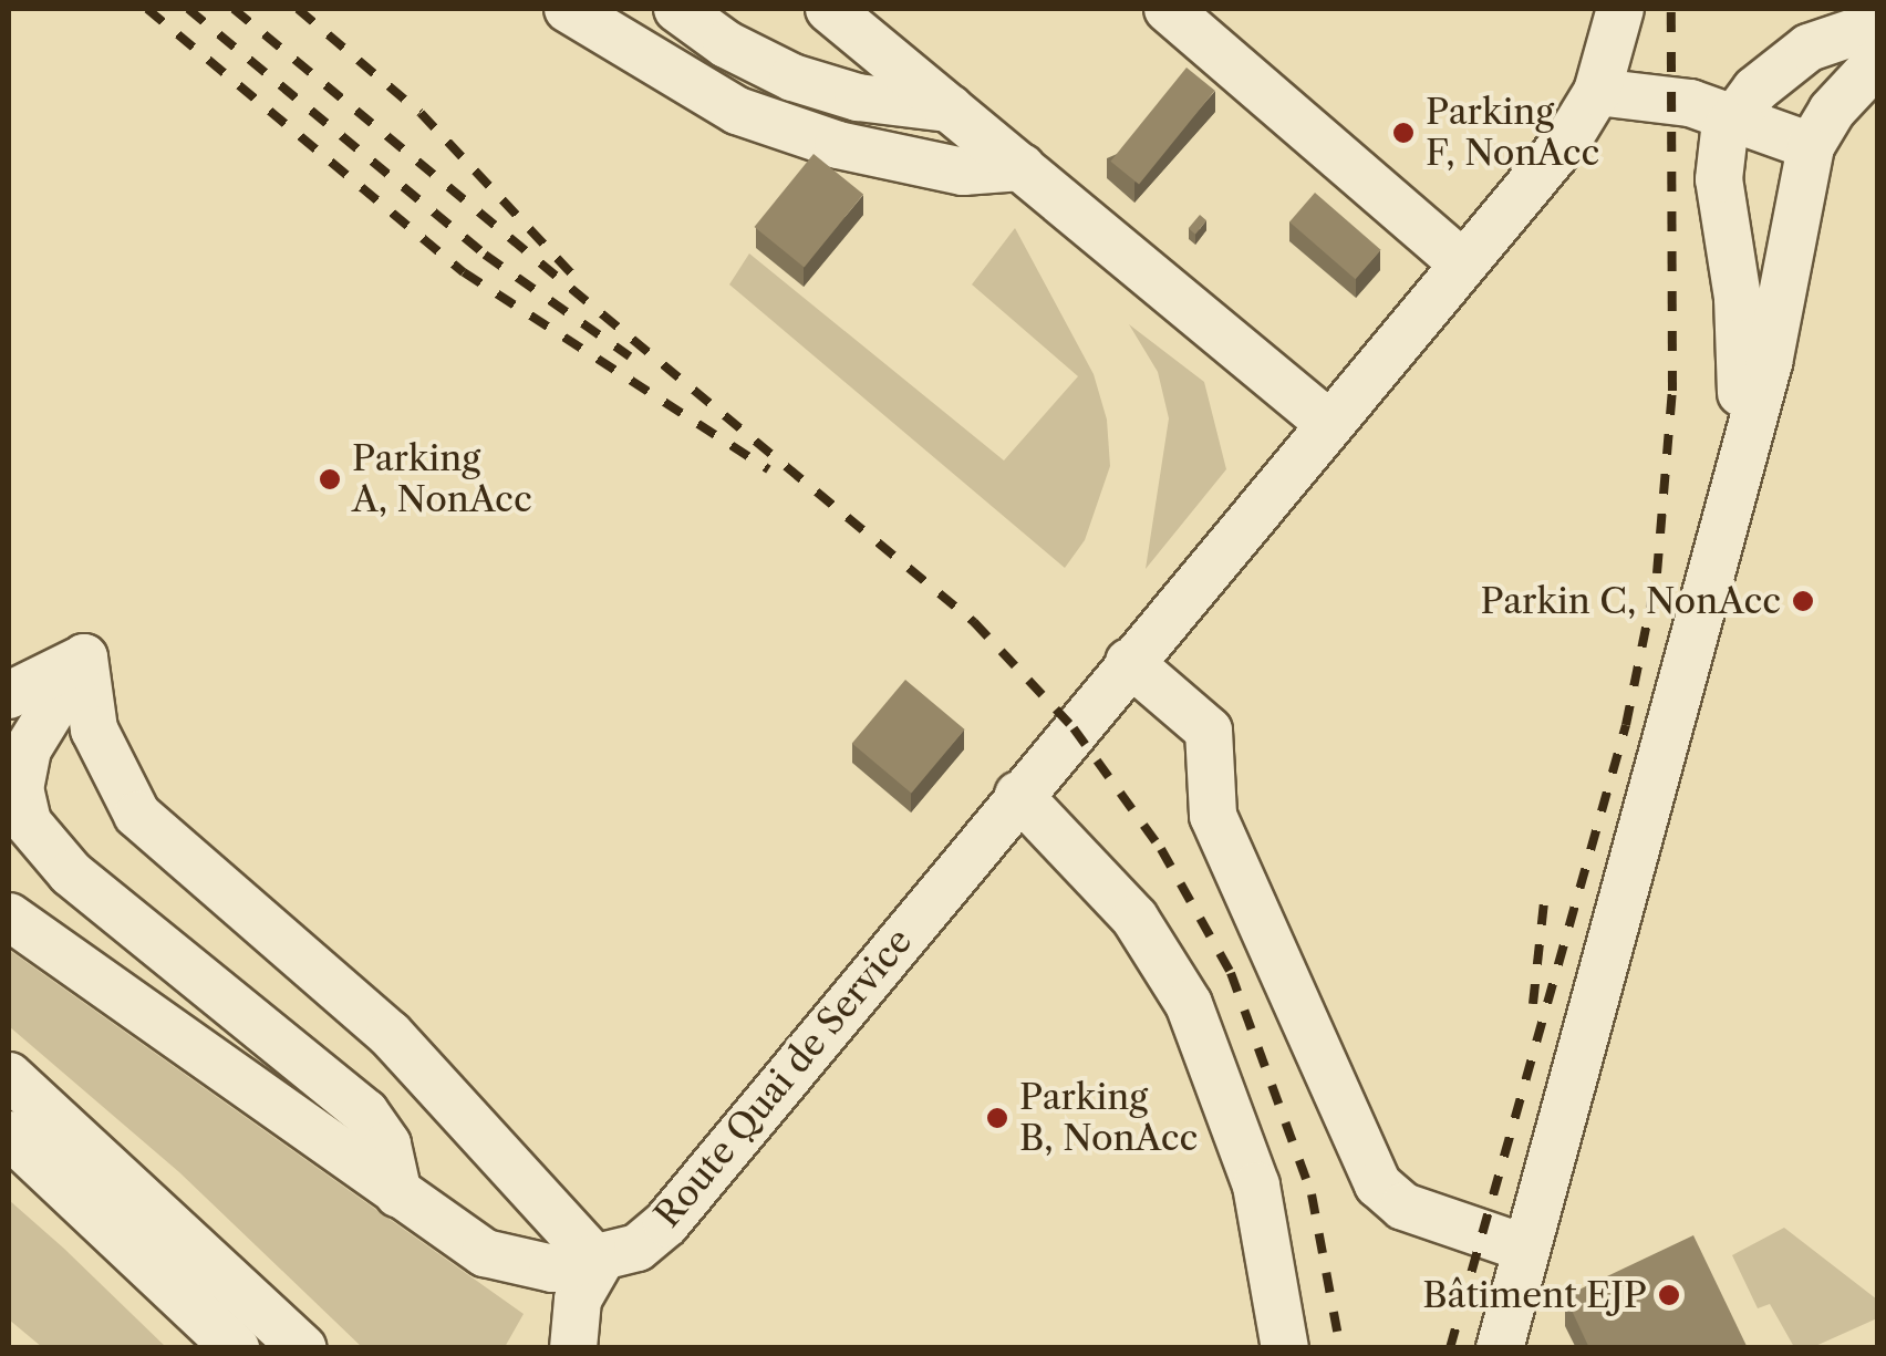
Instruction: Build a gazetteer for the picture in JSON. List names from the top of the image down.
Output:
{
  "streets": {
    "lane": ["Route Quai de Service"]
  },
  "places": [
    "Parking F, NonAcc",
    "Parking A, NonAcc",
    "Parkin C, NonAcc",
    "Parking B, NonAcc",
    "Bâtiment EJP"
  ]
}
